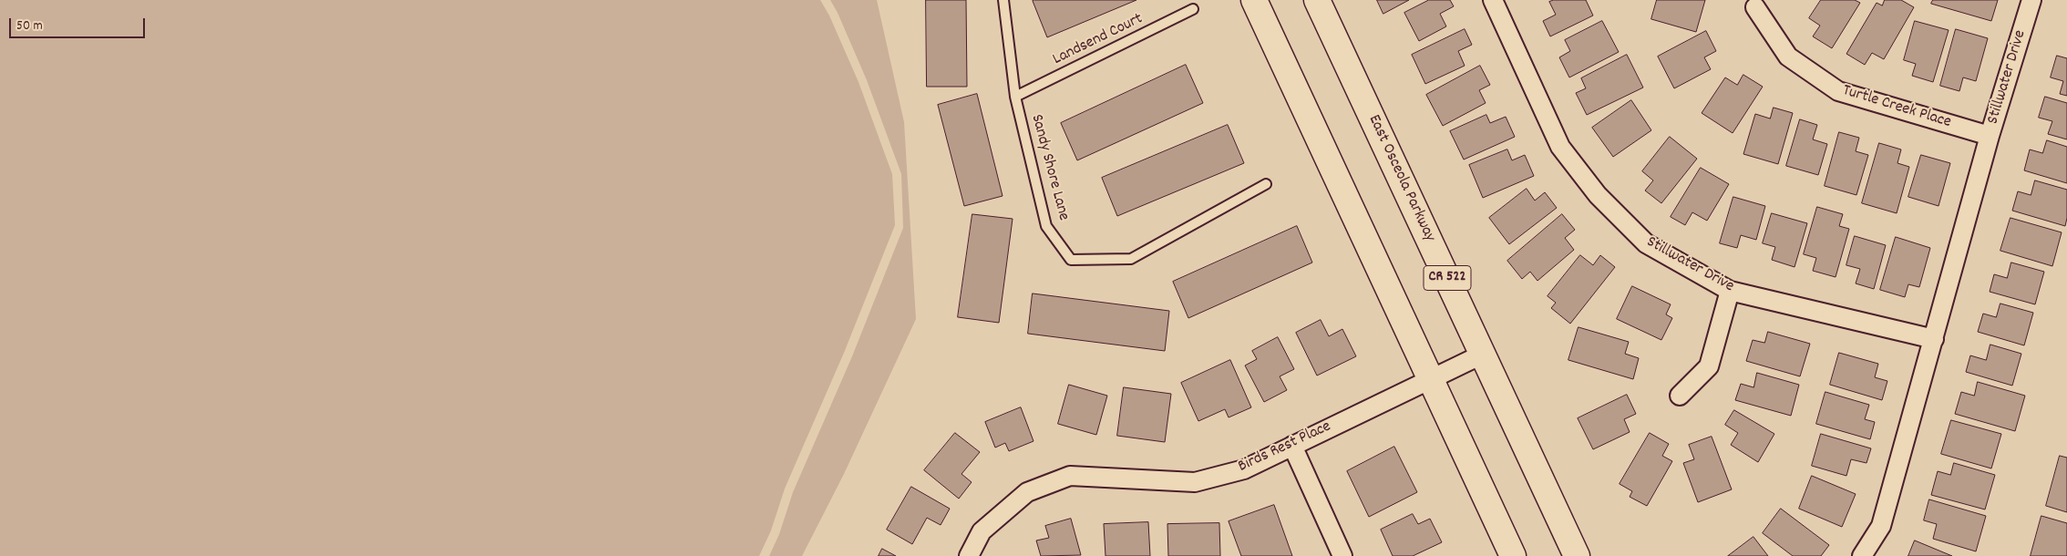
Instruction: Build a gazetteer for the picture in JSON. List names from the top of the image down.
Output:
{
  "streets": {
    "main road": ["East Osceola Parkway", "CR 522"],
    "street": ["Stillwater Drive", "Turtle Creek Place", "Birds Rest Place"],
    "lane": ["Landsend Court", "Sandy Shore Lane"]
  },
  "crossings": [
    ["Landsend Court", "Sandy Shore Lane"],
    ["Stillwater Drive", "Turtle Creek Place"],
    ["East Osceola Parkway", "Birds Rest Place"]
  ],
  "scale_bar": "50 m"
}
